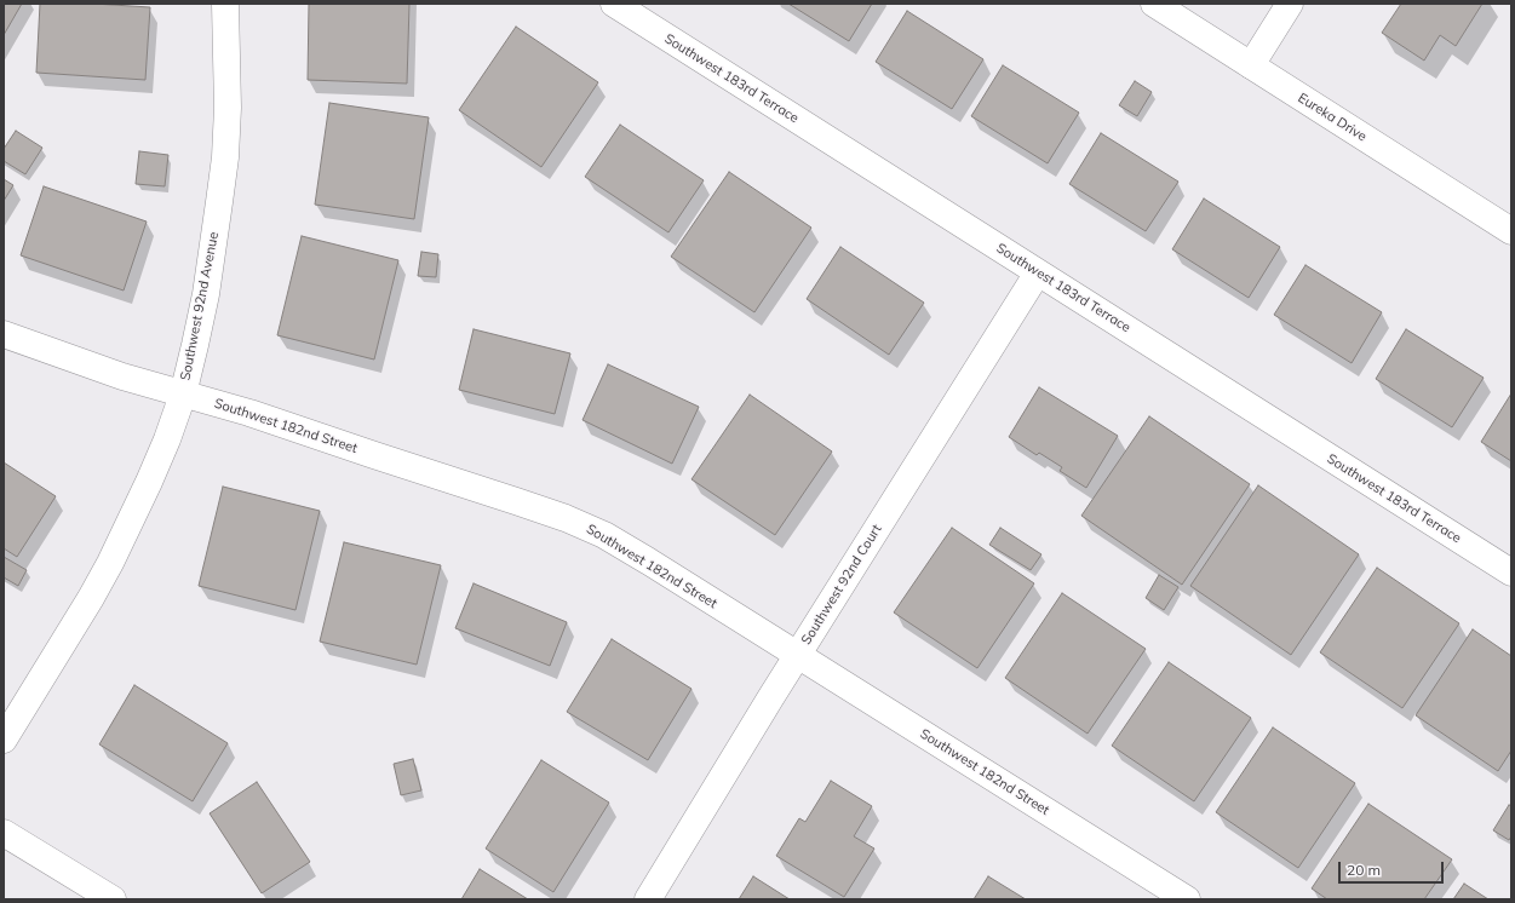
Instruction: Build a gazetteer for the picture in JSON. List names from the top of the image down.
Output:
{
  "streets": {
    "street": [
      "Southwest 183rd Terrace",
      "Eureka Drive",
      "Southwest 92nd Avenue",
      "Southwest 182nd Street",
      "Southwest 92nd Court"
    ]
  },
  "crossings": [
    ["Southwest 183rd Terrace", "Southwest 92nd Court"],
    ["Southwest 92nd Avenue", "Southwest 182nd Street"],
    ["Southwest 182nd Street", "Southwest 92nd Court"]
  ],
  "scale_bar": "20 m"
}
